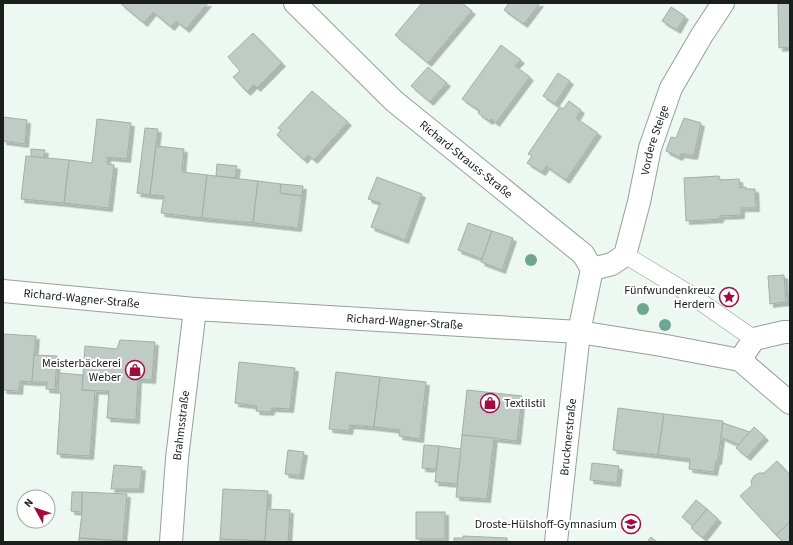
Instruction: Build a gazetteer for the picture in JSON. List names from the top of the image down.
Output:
{
  "streets": {
    "street": [
      "Vordere Steige",
      "Richard-Strauss-Straße",
      "Richard-Wagner-Straße",
      "Brahmsstraße",
      "Brucknerstraße"
    ]
  },
  "crossings": [
    ["Richard-Wagner-Straße", "Brahmsstraße"],
    ["Richard-Wagner-Straße", "Brucknerstraße"]
  ],
  "places": {
    "place": ["Fünfwundenkreuz Herdern"],
    "shop": ["Meisterbäckerei Weber", "Textilstil"],
    "school or university": ["Droste-Hülshoff-Gymnasium"]
  },
  "north": "top left"
}
